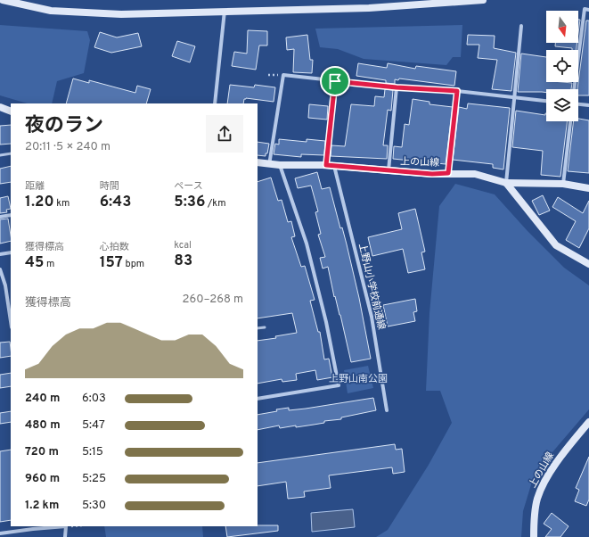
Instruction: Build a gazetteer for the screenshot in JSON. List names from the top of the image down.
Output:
{
  "streets": {
    "street": ["上の山線", "上野山小学校前通線"]
  },
  "crossings": [
    ["上の山線", "上野山小学校前通線"]
  ],
  "parks": ["上野山南公園"],
  "north": "bottom",
  "page": {
    "heading": ["夜のラン", "20:11 · 5 × 240 m"],
    "stats": [
      ["距離", "1.20 km"],
      ["時間", "6:43"],
      ["ペース", "5:36 /km"],
      ["獲得標高", "45 m"],
      ["心拍数", "157 bpm"],
      ["kcal", "83"]
    ],
    "chart": ["獲得標高", "260–268 m"],
    "list": [
      {
        "name": "240 m",
        "note": "6:03"
      },
      {
        "name": "480 m",
        "note": "5:47"
      },
      {
        "name": "720 m",
        "note": "5:15"
      },
      {
        "name": "960 m",
        "note": "5:25"
      },
      {
        "name": "1.2 km",
        "note": "5:30"
      }
    ]
  }
}
